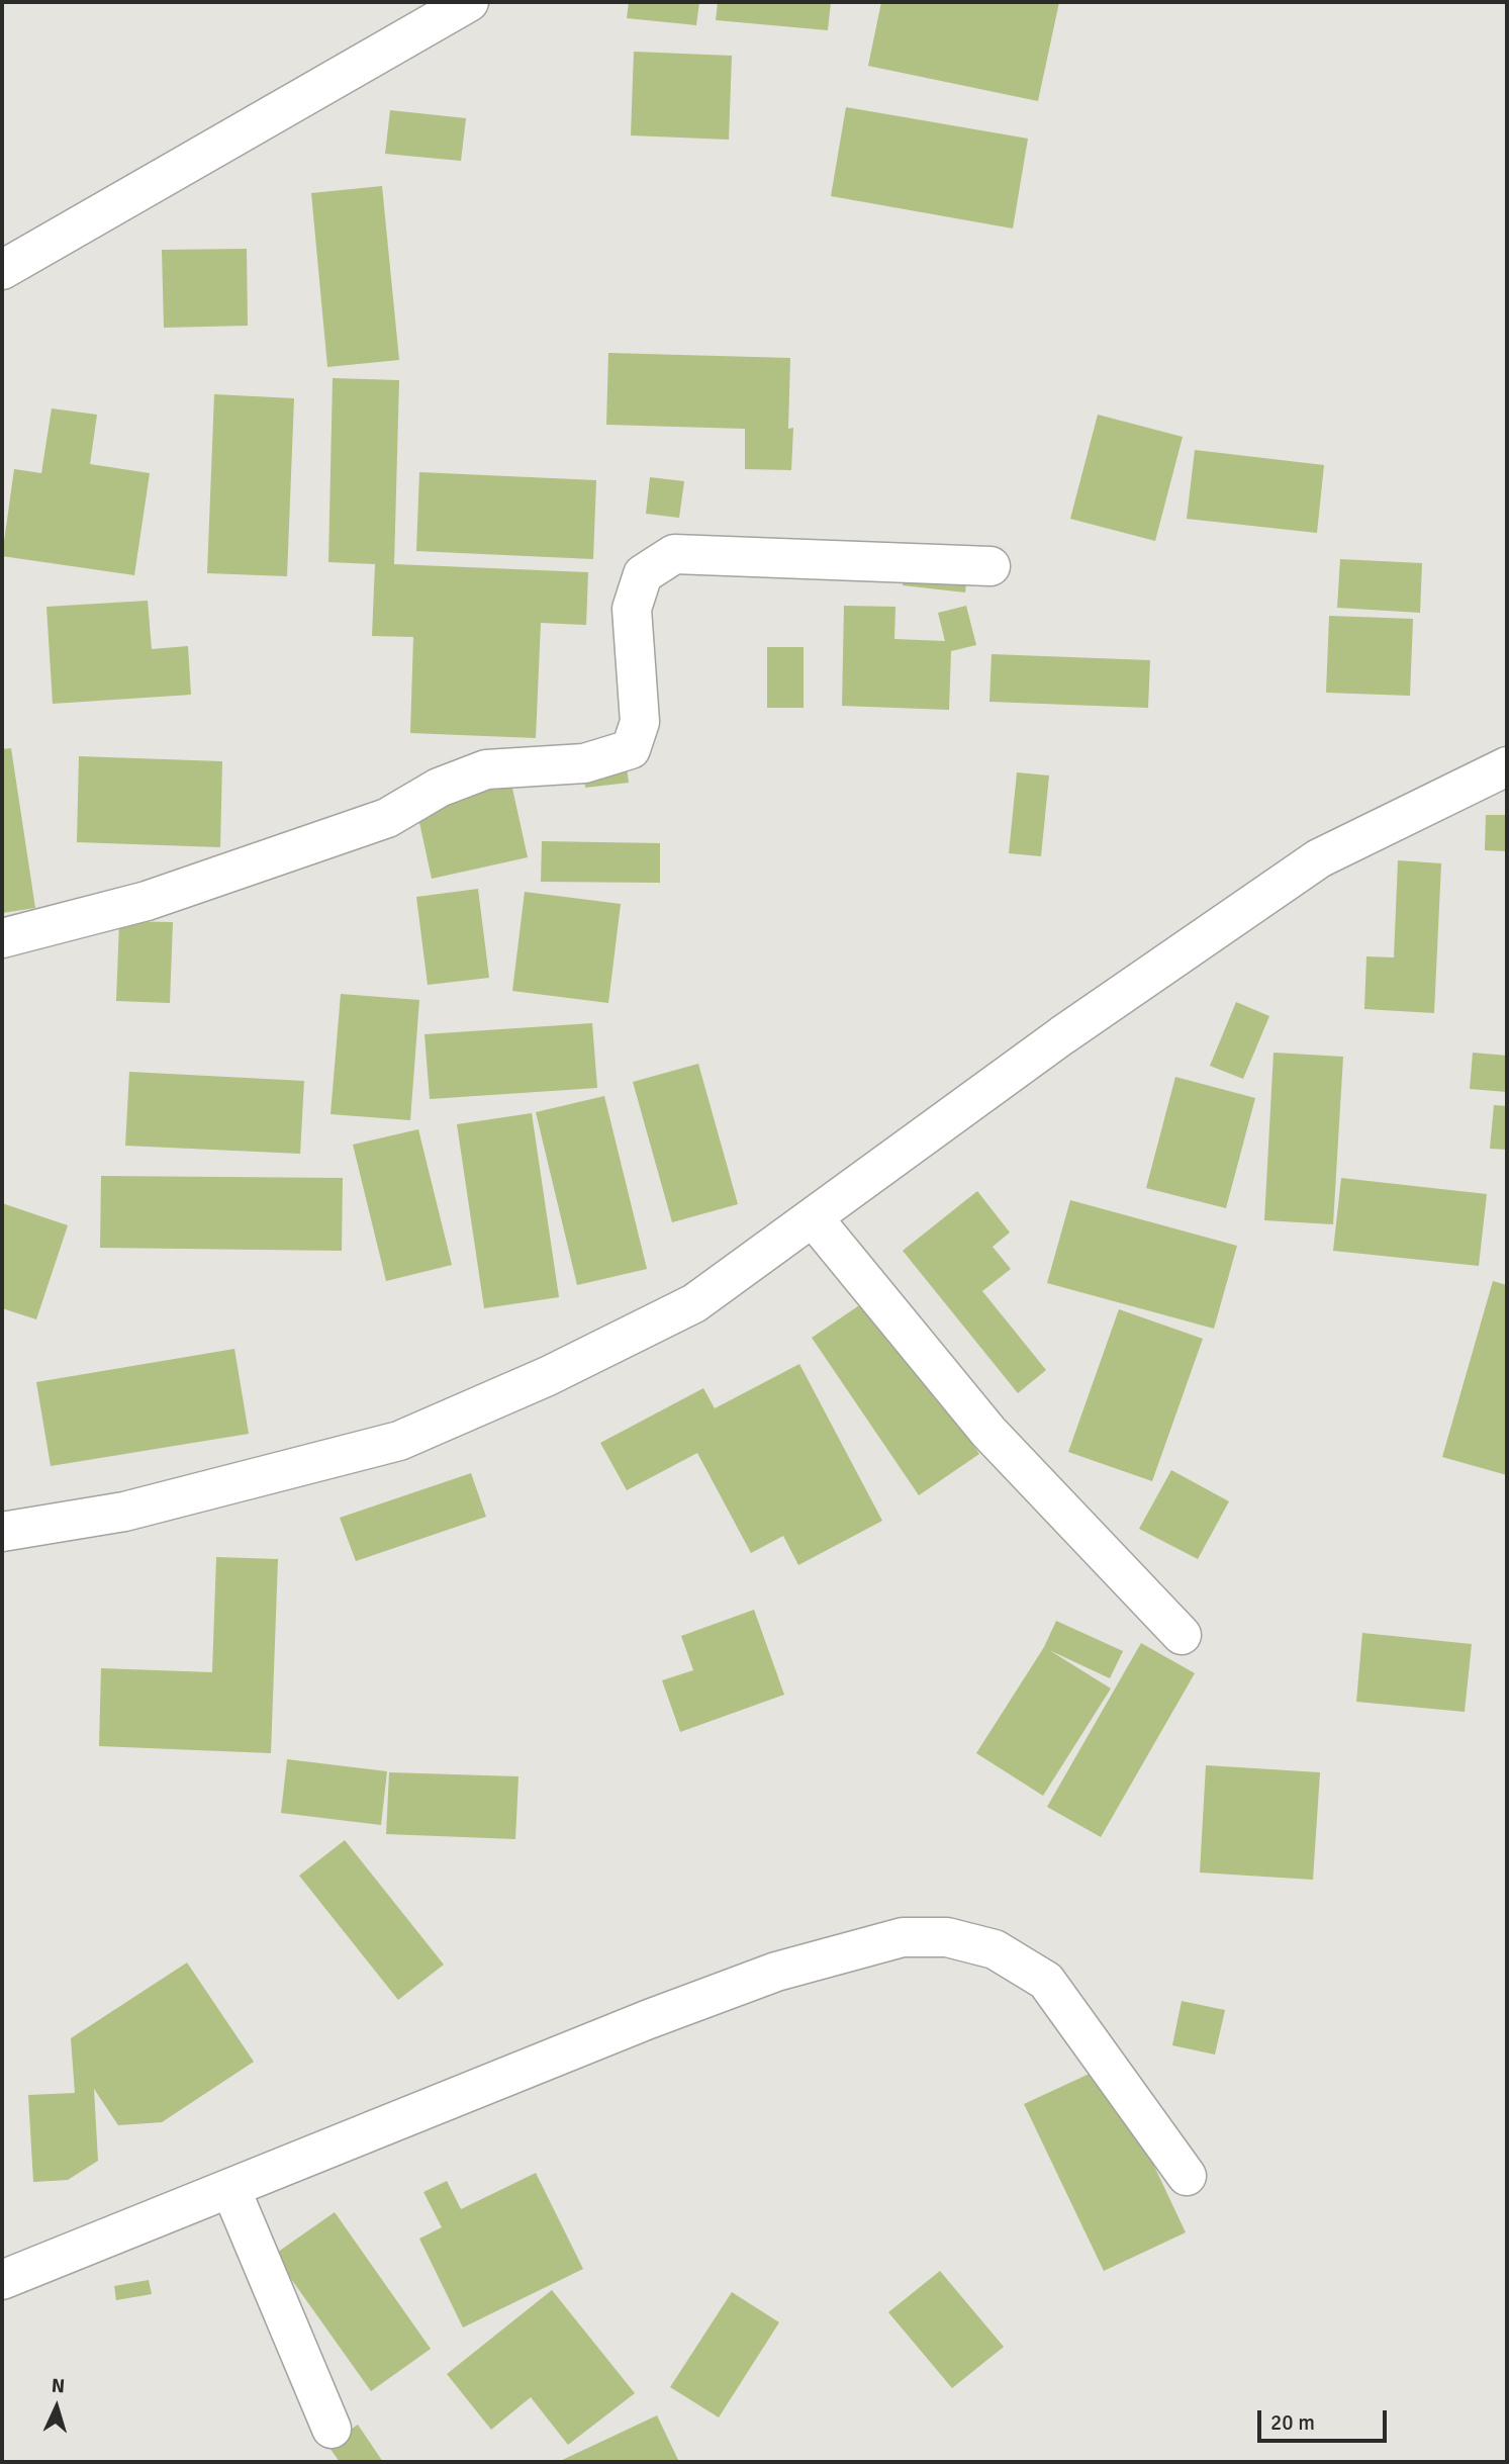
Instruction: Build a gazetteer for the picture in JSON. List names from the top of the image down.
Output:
{
  "scale_bar": "20 m",
  "north": "top"
}
